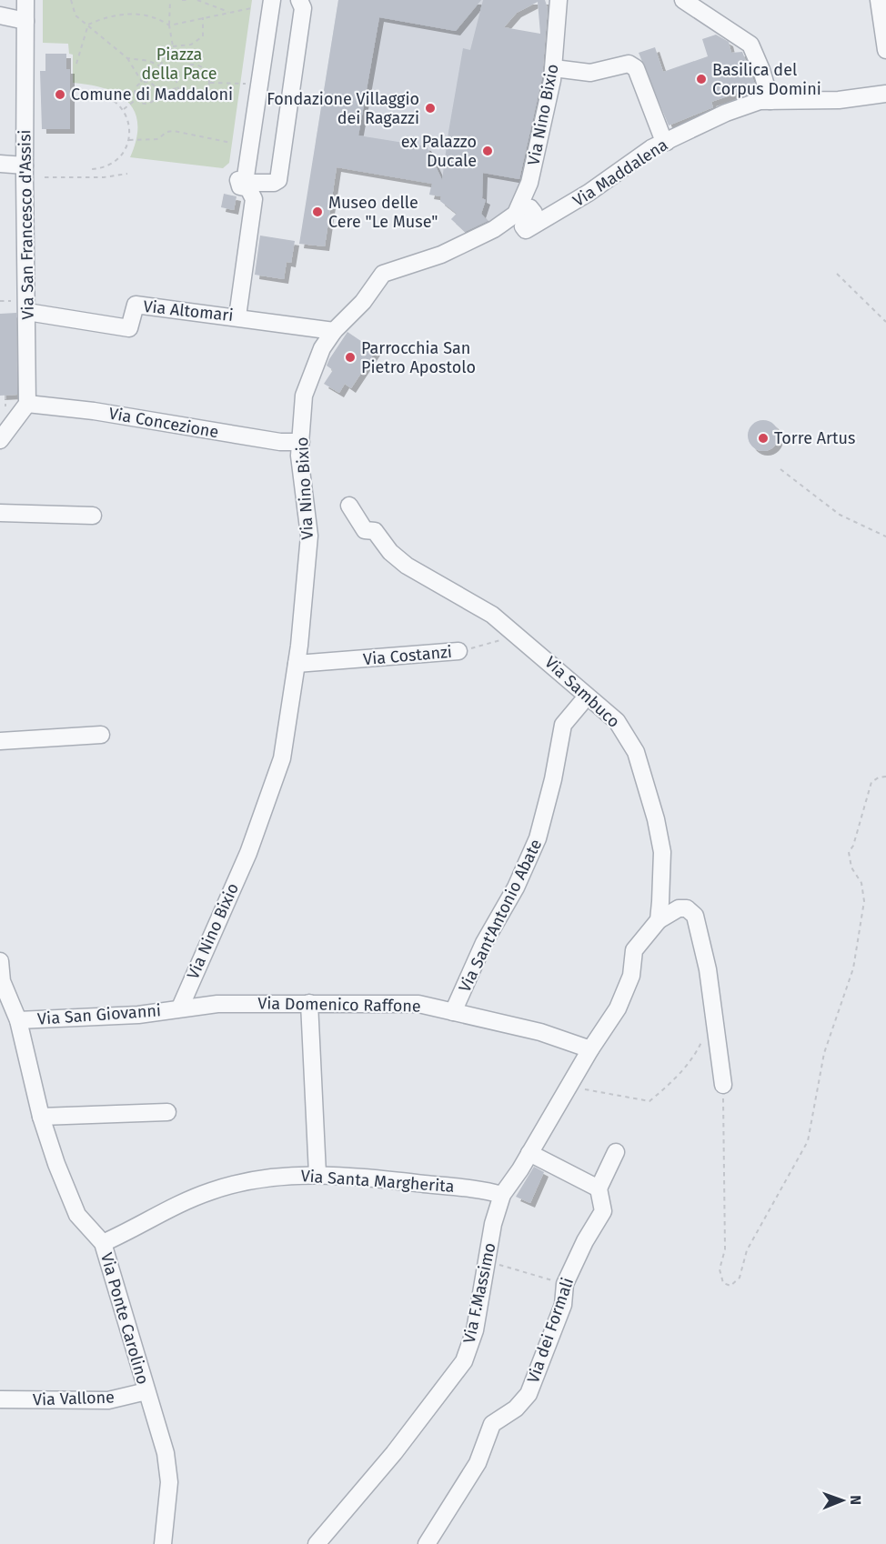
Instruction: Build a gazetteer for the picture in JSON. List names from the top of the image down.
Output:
{
  "streets": {
    "street": [
      "Via Nino Bixio",
      "Via Maddalena",
      "Via San Francesco d'Assisi",
      "Via Altomari",
      "Via Concezione",
      "Via Costanzi",
      "Via Sambuco",
      "Via Sant'Antonio Abate",
      "Via Domenico Raffone",
      "Via San Giovanni",
      "Via Santa Margherita",
      "Via F.Massimo",
      "Via Ponte Carolino",
      "Via dei Formali",
      "Via Vallone"
    ]
  },
  "crossings": [
    ["Via Nino Bixio", "Via Maddalena"],
    ["Via Nino Bixio", "Via Altomari"],
    ["Via Nino Bixio", "Via Concezione"],
    ["Via Nino Bixio", "Via Costanzi"],
    ["Via Nino Bixio", "Via Domenico Raffone"],
    ["Via Nino Bixio", "Via San Giovanni"],
    ["Via San Francesco d'Assisi", "Via Altomari"],
    ["Via San Francesco d'Assisi", "Via Concezione"],
    ["Via Costanzi", "Via Sambuco"],
    ["Via Sambuco", "Via Sant'Antonio Abate"],
    ["Via Sant'Antonio Abate", "Via Domenico Raffone"],
    ["Via Domenico Raffone", "Via San Giovanni"],
    ["Via Domenico Raffone", "Via F.Massimo"],
    ["Via San Giovanni", "Via Ponte Carolino"],
    ["Via Santa Margherita", "Via F.Massimo"],
    ["Via Santa Margherita", "Via Ponte Carolino"],
    ["Via Ponte Carolino", "Via Vallone"]
  ],
  "parks": ["Piazza della Pace"],
  "places": [
    "Basilica del Corpus Domini",
    "Comune di Maddaloni",
    "Fondazione Villaggio dei Ragazzi",
    "ex Palazzo Ducale",
    "Museo delle Cere \"Le Muse\"",
    "Parrocchia San Pietro Apostolo",
    "Torre Artus"
  ],
  "north": "right"
}
